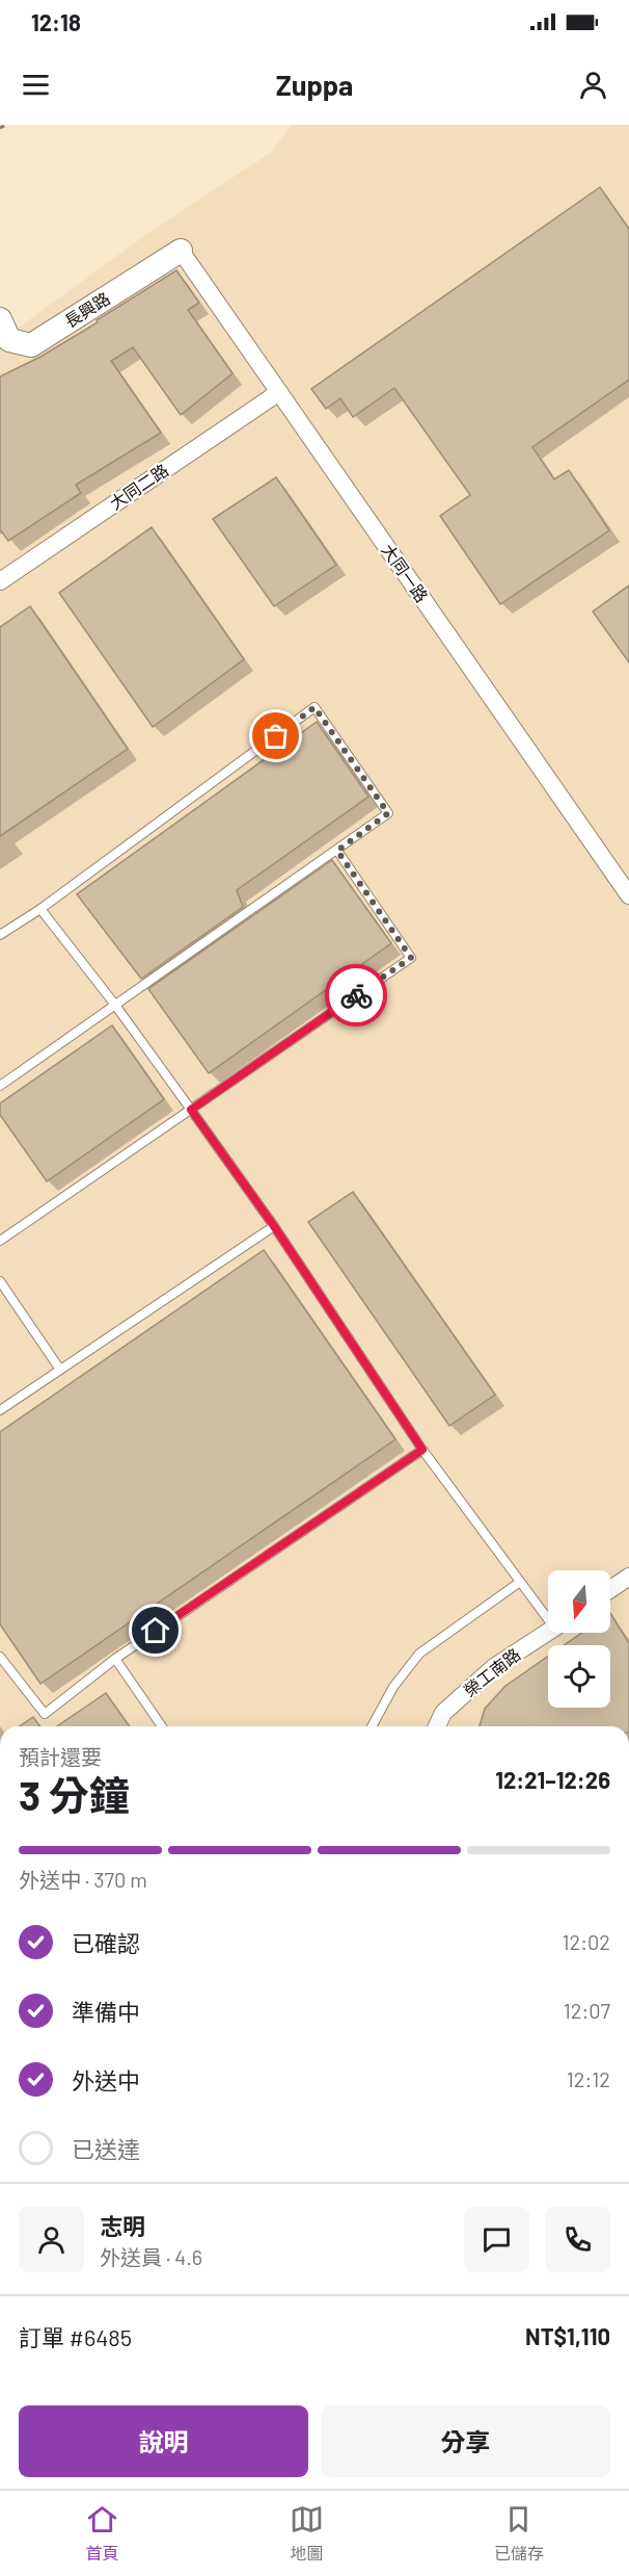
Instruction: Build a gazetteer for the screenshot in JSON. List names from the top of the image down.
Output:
{
  "streets": {
    "street": [
      "長興路",
      "大同二路",
      "大同一路",
      "榮工南路"
    ]
  },
  "crossings": [
    ["長興路", "大同一路"],
    ["大同二路", "大同一路"]
  ],
  "north": "bottom",
  "page": {
    "status": "12:18",
    "header": "Zuppa",
    "heading": ["3 分鐘", "預計還要", "12:21–12:26"],
    "panel": [
      "志明",
      "外送員 · 4.6",
      "訂單 #6485",
      "NT$1,110"
    ],
    "bar": "外送中 · 370 m",
    "list": [
      ["已確認", "12:02"],
      ["準備中", "12:07"],
      ["外送中", "12:12"],
      "已送達"
    ],
    "buttons": ["說明", "分享"],
    "tabs": ["首頁", "地圖", "已儲存"]
  }
}
